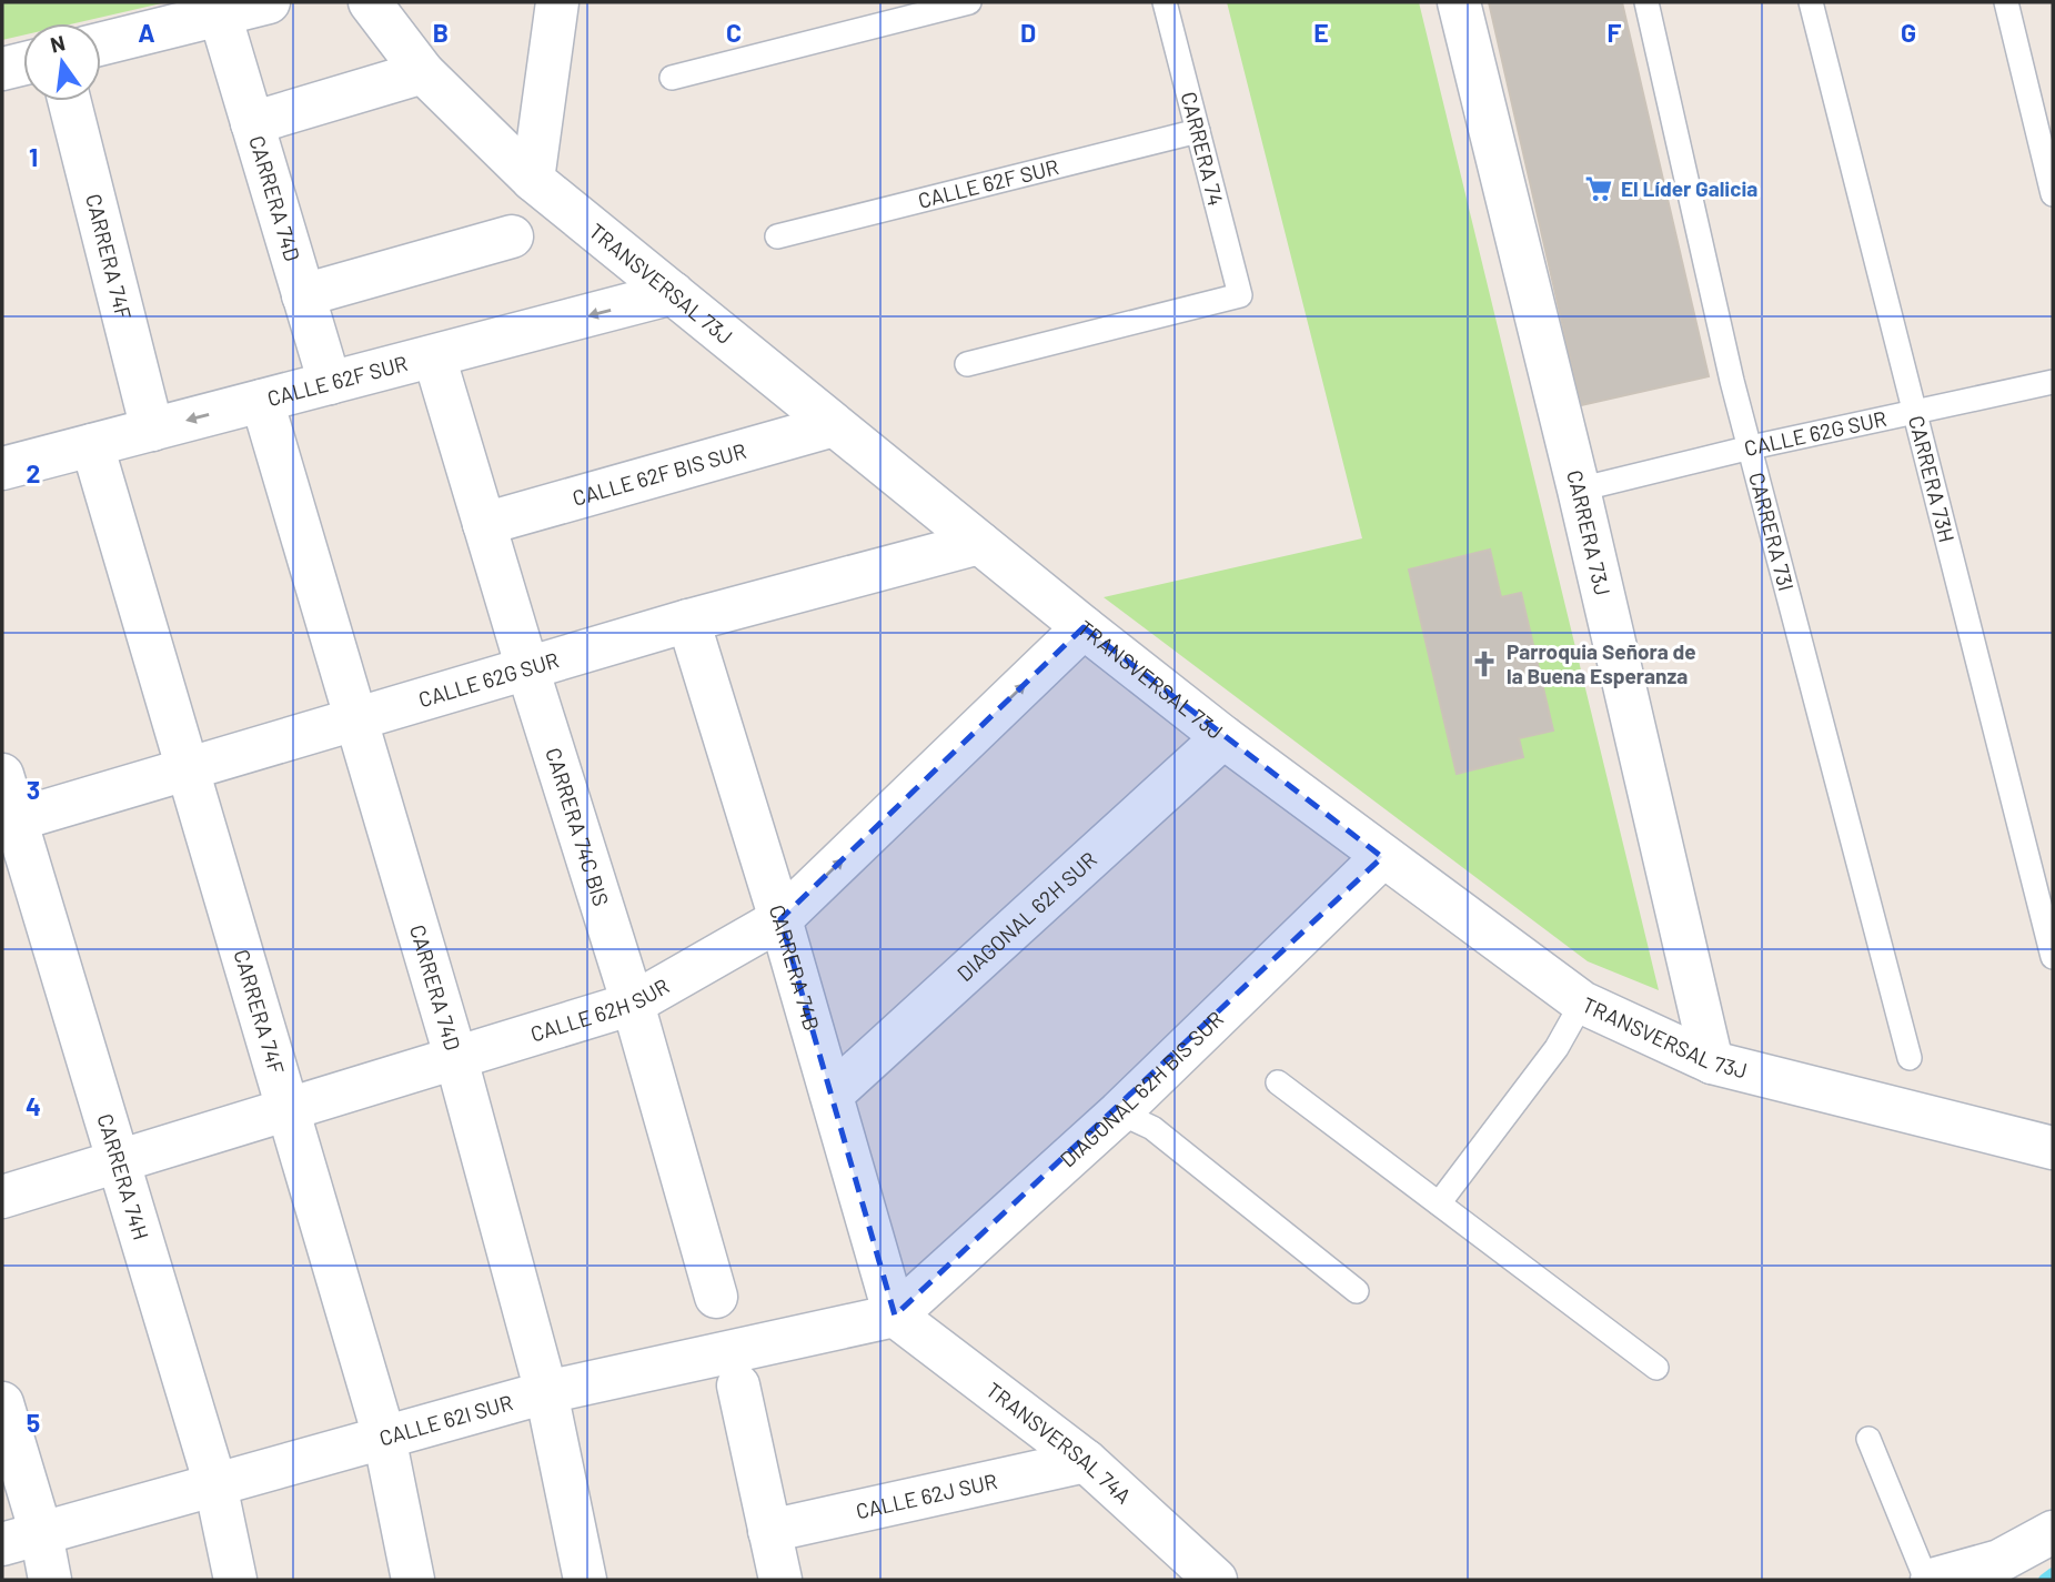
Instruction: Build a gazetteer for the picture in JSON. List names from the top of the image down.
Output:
{
  "streets": {
    "street": [
      "CALLE 62F SUR",
      "CARRERA 74D",
      "CARRERA 74F",
      "TRANSVERSAL 73J",
      "CALLE 62G SUR",
      "CALLE 62F BIS SUR",
      "CARRERA 73J",
      "CARRERA 74C BIS",
      "DIAGONAL 62H SUR",
      "CARRERA 74B",
      "CALLE 62H SUR",
      "DIAGONAL 62H BIS SUR",
      "CARRERA 74H",
      "CALLE 62I SUR",
      "TRANSVERSAL 74A",
      "CALLE 62J SUR"
    ],
    "lane": ["CARRERA 74", "CARRERA 73H", "CARRERA 73I"]
  },
  "crossings": [
    ["CARRERA 74", "CALLE 62F SUR"],
    ["CALLE 62F SUR", "CARRERA 74D"],
    ["CALLE 62F SUR", "CARRERA 74F"],
    ["CALLE 62F SUR", "TRANSVERSAL 73J"],
    ["CALLE 62F SUR", "CARRERA 74C BIS"],
    ["CARRERA 74D", "CALLE 62G SUR"],
    ["CARRERA 74D", "CALLE 62H SUR"],
    ["CARRERA 74D", "CALLE 62I SUR"],
    ["CARRERA 74F", "CALLE 62G SUR"],
    ["CARRERA 74F", "CALLE 62H SUR"],
    ["CARRERA 74F", "CALLE 62I SUR"],
    ["TRANSVERSAL 73J", "CALLE 62G SUR"],
    ["TRANSVERSAL 73J", "CALLE 62F BIS SUR"],
    ["TRANSVERSAL 73J", "CARRERA 73J"],
    ["TRANSVERSAL 73J", "DIAGONAL 62H SUR"],
    ["TRANSVERSAL 73J", "CALLE 62H SUR"],
    ["TRANSVERSAL 73J", "DIAGONAL 62H BIS SUR"],
    ["CALLE 62G SUR", "CARRERA 73H"],
    ["CALLE 62G SUR", "CARRERA 73J"],
    ["CALLE 62G SUR", "CARRERA 73I"],
    ["CALLE 62G SUR", "CARRERA 74C BIS"],
    ["CALLE 62G SUR", "CARRERA 74B"],
    ["CALLE 62G SUR", "CARRERA 74H"],
    ["CALLE 62F BIS SUR", "CARRERA 74C BIS"],
    ["CARRERA 74C BIS", "CALLE 62H SUR"],
    ["DIAGONAL 62H SUR", "CARRERA 74B"],
    ["CARRERA 74B", "CALLE 62H SUR"],
    ["CARRERA 74B", "DIAGONAL 62H BIS SUR"],
    ["CARRERA 74B", "CALLE 62I SUR"],
    ["CARRERA 74B", "TRANSVERSAL 74A"],
    ["CALLE 62H SUR", "CARRERA 74H"],
    ["DIAGONAL 62H BIS SUR", "CALLE 62I SUR"],
    ["DIAGONAL 62H BIS SUR", "TRANSVERSAL 74A"],
    ["CARRERA 74H", "CALLE 62I SUR"],
    ["CALLE 62I SUR", "TRANSVERSAL 74A"],
    ["TRANSVERSAL 74A", "CALLE 62J SUR"]
  ],
  "places": {
    "supermarket": ["El Líder Galicia"],
    "church": ["Parroquia Señora de la Buena Esperanza"]
  },
  "north": "top",
  "grid": {
    "columns": [
      "A",
      "B",
      "C",
      "D",
      "E",
      "F",
      "G"
    ],
    "rows": [
      "1",
      "2",
      "3",
      "4",
      "5"
    ]
  }
}
